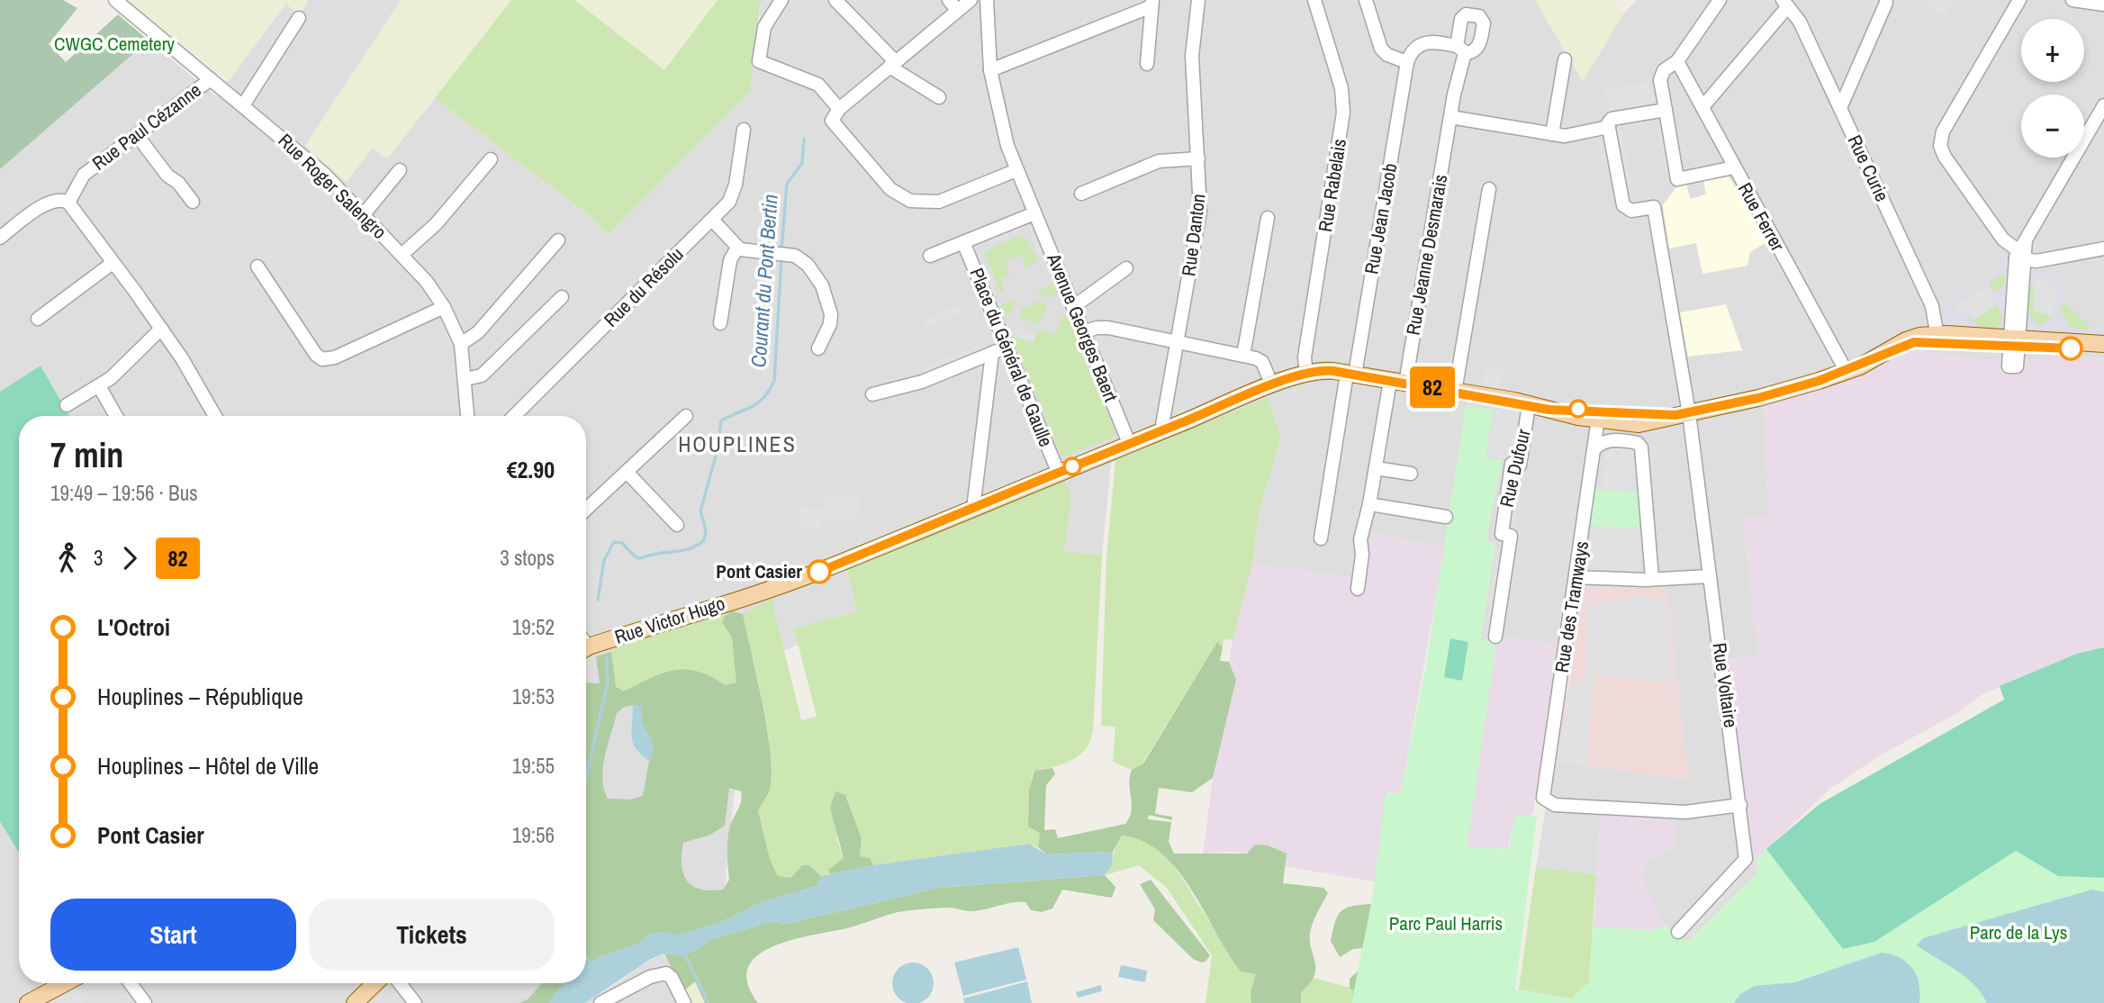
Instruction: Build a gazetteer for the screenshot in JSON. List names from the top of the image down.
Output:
{
  "streets": {
    "main road": ["Rue Victor Hugo"],
    "street": [
      "Rue Paul Cézanne",
      "Rue Curie",
      "Rue Rabelais",
      "Rue Roger Salengro",
      "Rue Ferrer",
      "Rue Jean Jacob",
      "Rue Danton",
      "Rue Jeanne Desmarais",
      "Rue du Résolu",
      "Avenue Georges Baert",
      "Place du Général de Gaulle",
      "Rue Dufour",
      "Rue des Tramways",
      "Rue Voltaire"
    ]
  },
  "crossings": [
    ["Rue Paul Cézanne", "Rue Roger Salengro"],
    ["Rue Curie", "Rue Victor Hugo"],
    ["Rue Rabelais", "Rue Victor Hugo"],
    ["Rue Ferrer", "Rue Victor Hugo"],
    ["Rue Jean Jacob", "Rue Jeanne Desmarais"],
    ["Rue Jean Jacob", "Rue Victor Hugo"],
    ["Rue Danton", "Rue Victor Hugo"],
    ["Rue Jeanne Desmarais", "Rue Victor Hugo"],
    ["Avenue Georges Baert", "Rue Victor Hugo"],
    ["Place du Général de Gaulle", "Rue Victor Hugo"],
    ["Rue Dufour", "Rue Victor Hugo"],
    ["Rue des Tramways", "Rue Victor Hugo"],
    ["Rue des Tramways", "Rue Voltaire"],
    ["Rue Victor Hugo", "Rue Voltaire"]
  ],
  "districts": ["HOUPLINES"],
  "water": ["Courant du Pont Bertin"],
  "parks": ["CWGC Cemetery", "Parc Paul Harris", "Parc de la Lys"],
  "places": ["Pont Casier"],
  "lines": ["bus line 82"],
  "page": {
    "on_map": "82",
    "map_buttons": ["+", "−"],
    "heading": ["7 min", "19:49 – 19:56 · Bus", "€2.90"],
    "legs": ["3", "82", "3 stops"],
    "list": [
      {
        "name": "L'Octroi",
        "value": "19:52"
      },
      {
        "name": "Houplines – République",
        "value": "19:53"
      },
      {
        "name": "Houplines – Hôtel de Ville",
        "value": "19:55"
      },
      {
        "name": "Pont Casier",
        "value": "19:56"
      }
    ],
    "buttons": ["Start", "Tickets"]
  }
}
